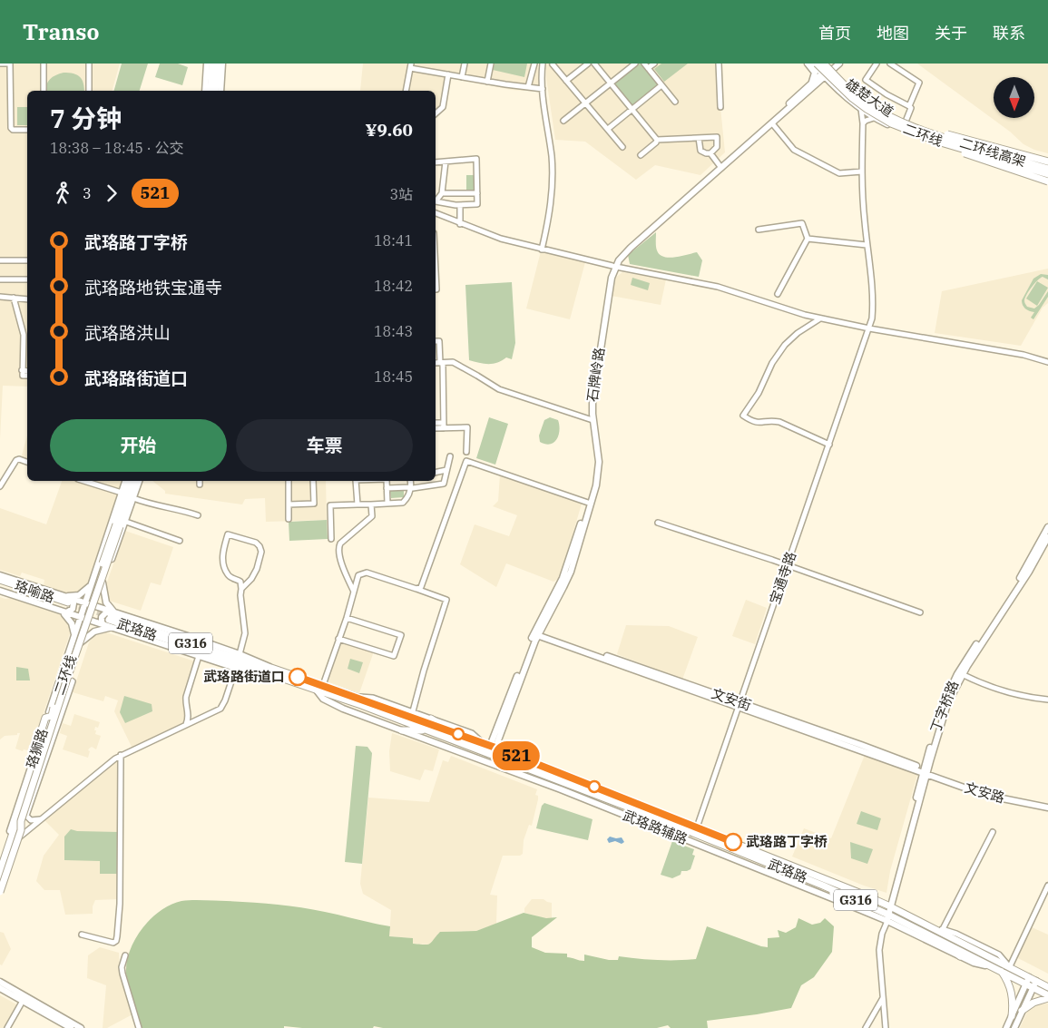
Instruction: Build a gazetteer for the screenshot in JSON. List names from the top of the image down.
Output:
{
  "streets": {
    "highway": [
      "二环线",
      "二环线高架",
      "珞喻路",
      "武珞路",
      "G316"
    ],
    "main road": [
      "雄楚大道",
      "石牌岭路",
      "文安街",
      "丁字桥路",
      "珞狮路",
      "文安路",
      "武珞路辅路"
    ],
    "street": ["宝通寺路"]
  },
  "crossings": [
    ["雄楚大道", "二环线高架"],
    ["雄楚大道", "石牌岭路"],
    ["二环线高架", "石牌岭路"],
    ["石牌岭路", "武珞路"],
    ["石牌岭路", "文安街"],
    ["宝通寺路", "武珞路"],
    ["宝通寺路", "文安街"],
    ["武珞路", "丁字桥路"],
    ["武珞路", "武珞路辅路"],
    ["文安街", "丁字桥路"],
    ["文安街", "文安路"],
    ["丁字桥路", "文安路"],
    ["丁字桥路", "武珞路辅路"]
  ],
  "places": ["武珞路街道口", "武珞路丁字桥"],
  "lines": ["bus line 521"],
  "north": "bottom",
  "page": {
    "header": "Transo",
    "nav": [
      "首页",
      "地图",
      "关于",
      "联系"
    ],
    "on_map": "521",
    "heading": ["7 分钟", "18:38 – 18:45 · 公交", "¥9.60"],
    "legs": ["3", "521", "3站"],
    "list": [
      {
        "name": "武珞路丁字桥",
        "value": "18:41"
      },
      {
        "name": "武珞路地铁宝通寺",
        "value": "18:42"
      },
      {
        "name": "武珞路洪山",
        "value": "18:43"
      },
      {
        "name": "武珞路街道口",
        "value": "18:45"
      }
    ],
    "buttons": ["开始", "车票"]
  }
}
